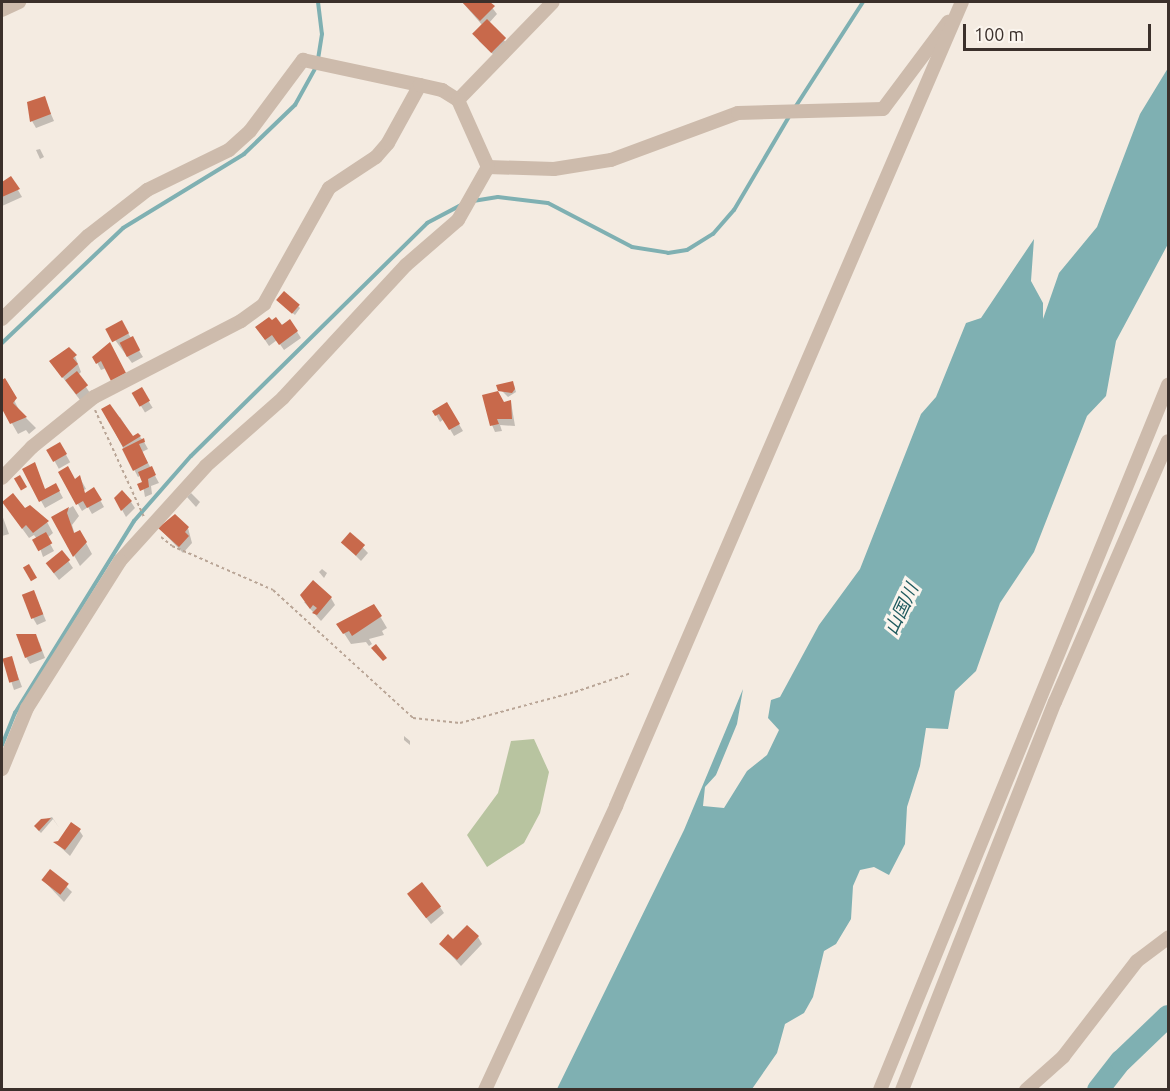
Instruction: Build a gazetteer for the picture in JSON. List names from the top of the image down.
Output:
{
  "water": ["山国川"],
  "scale_bar": "100 m"
}
